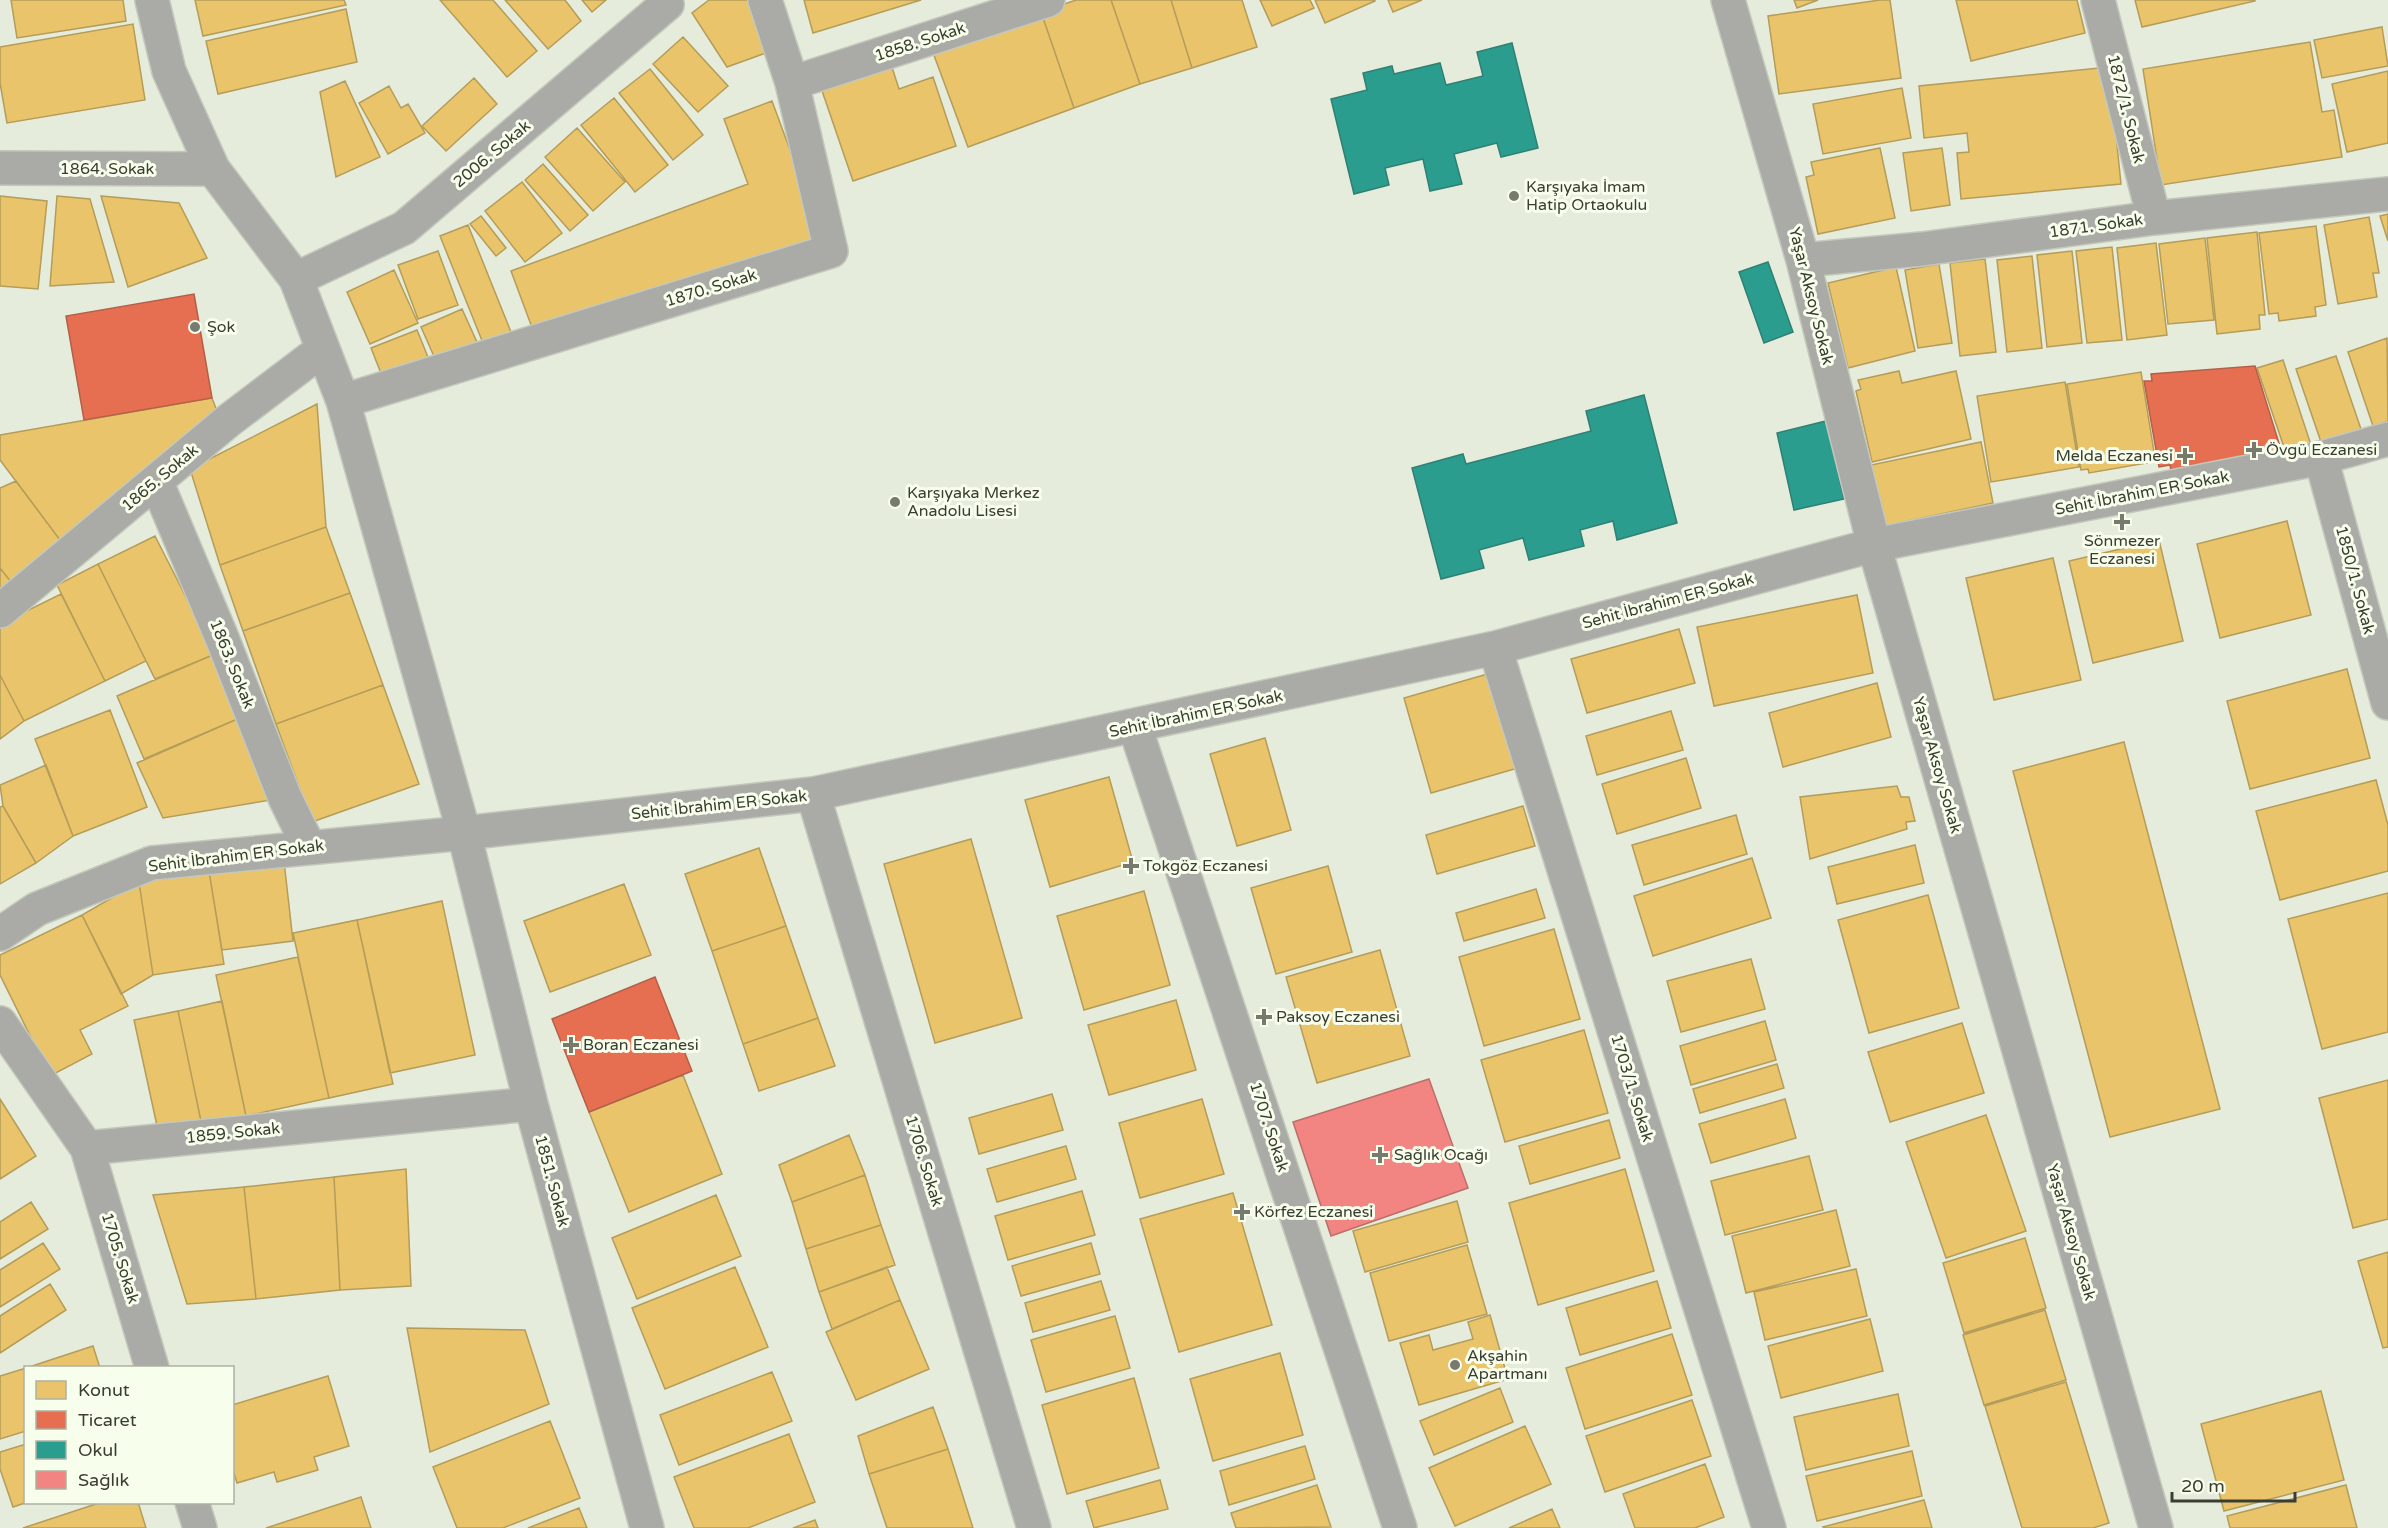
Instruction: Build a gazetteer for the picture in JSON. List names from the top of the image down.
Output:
{
  "streets": {
    "street": [
      "1858. Sokak",
      "1872/1. Sokak",
      "2006. Sokak",
      "1864. Sokak",
      "1871. Sokak",
      "1870. Sokak",
      "Yaşar Aksoy Sokak",
      "1865. Sokak",
      "Sehit İbrahim ER Sokak",
      "1850/1. Sokak",
      "1863. Sokak",
      "1703/1. Sokak",
      "1707. Sokak",
      "1859. Sokak",
      "1706. Sokak",
      "1851. Sokak",
      "1705. Sokak"
    ]
  },
  "crossings": [
    ["1858. Sokak", "1870. Sokak"],
    ["1872/1. Sokak", "1871. Sokak"],
    ["2006. Sokak", "1851. Sokak"],
    ["1864. Sokak", "1851. Sokak"],
    ["1871. Sokak", "Yaşar Aksoy Sokak"],
    ["1870. Sokak", "1851. Sokak"],
    ["Yaşar Aksoy Sokak", "Sehit İbrahim ER Sokak"],
    ["1865. Sokak", "1863. Sokak"],
    ["1865. Sokak", "1851. Sokak"],
    ["Sehit İbrahim ER Sokak", "1850/1. Sokak"],
    ["Sehit İbrahim ER Sokak", "1863. Sokak"],
    ["Sehit İbrahim ER Sokak", "1703/1. Sokak"],
    ["Sehit İbrahim ER Sokak", "1707. Sokak"],
    ["Sehit İbrahim ER Sokak", "1706. Sokak"],
    ["Sehit İbrahim ER Sokak", "1851. Sokak"],
    ["1859. Sokak", "1851. Sokak"],
    ["1859. Sokak", "1705. Sokak"]
  ],
  "places": {
    "other": [
      "Karşıyaka İmam Hatip Ortaokulu",
      "Şok",
      "Karşıyaka Merkez Anadolu Lisesi",
      "Akşahin Apartmanı"
    ],
    "health": [
      "Övgü Eczanesi",
      "Melda Eczanesi",
      "Sönmezer Eczanesi",
      "Tokgöz Eczanesi",
      "Paksoy Eczanesi",
      "Boran Eczanesi",
      "Sağlık Ocağı",
      "Körfez Eczanesi"
    ]
  },
  "legend": [
    "Konut",
    "Ticaret",
    "Okul",
    "Sağlık"
  ],
  "scale_bar": "20 m"
}
